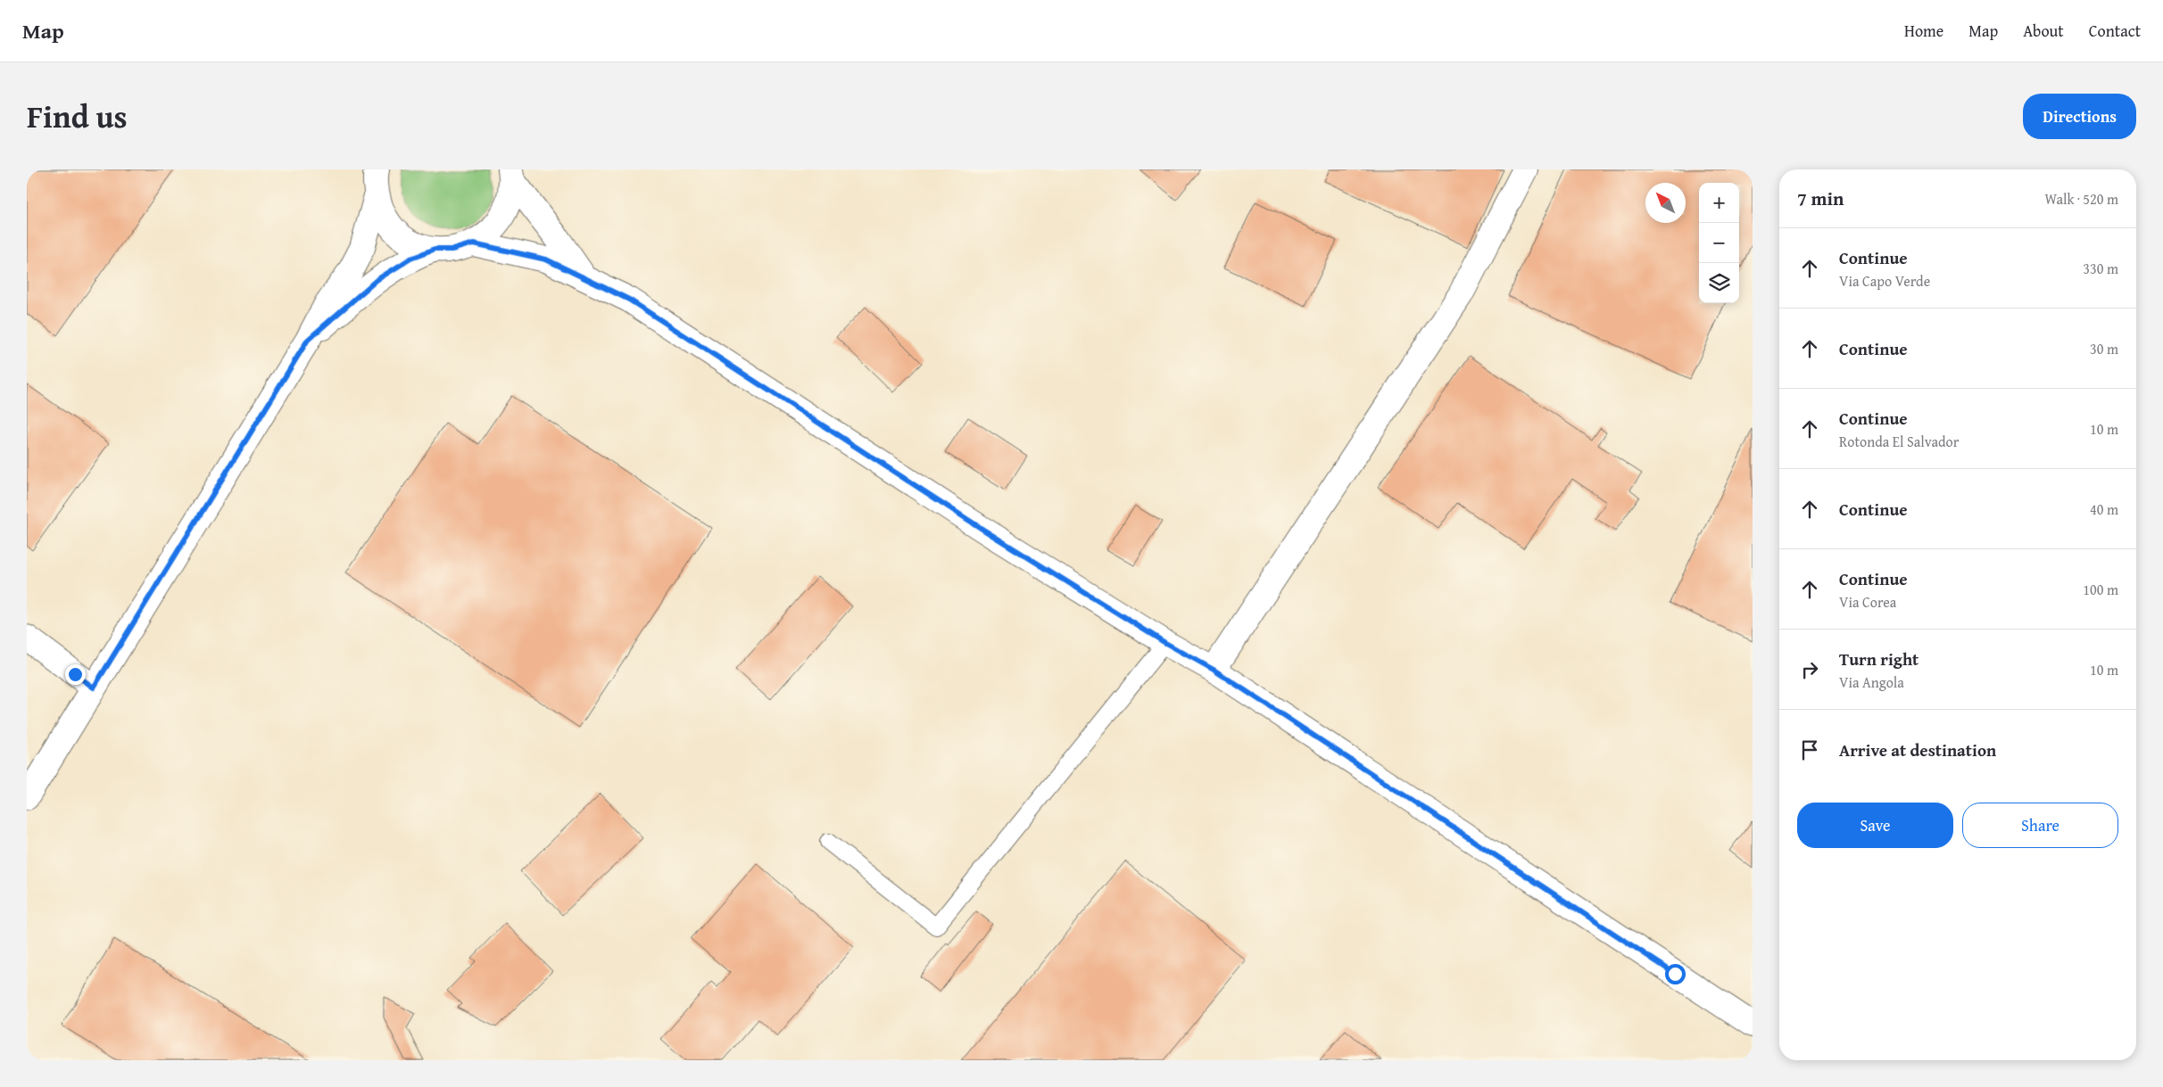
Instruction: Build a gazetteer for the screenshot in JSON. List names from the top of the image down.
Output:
{
  "north": "top left",
  "page": {
    "header": "Map",
    "nav": [
      "Home",
      "Map",
      "About",
      "Contact"
    ],
    "title": "Find us",
    "buttons": [
      "Directions",
      ["Save", "Share"]
    ],
    "heading": ["7 min", "Walk · 520 m"],
    "map_buttons": ["+", "−"],
    "list": [
      ["Continue", "Via Capo Verde", "330 m"],
      ["Continue", "30 m"],
      ["Continue", "Rotonda El Salvador", "10 m"],
      ["Continue", "40 m"],
      ["Continue", "Via Corea", "100 m"],
      ["Turn right", "Via Angola", "10 m"],
      "Arrive at destination"
    ]
  }
}
